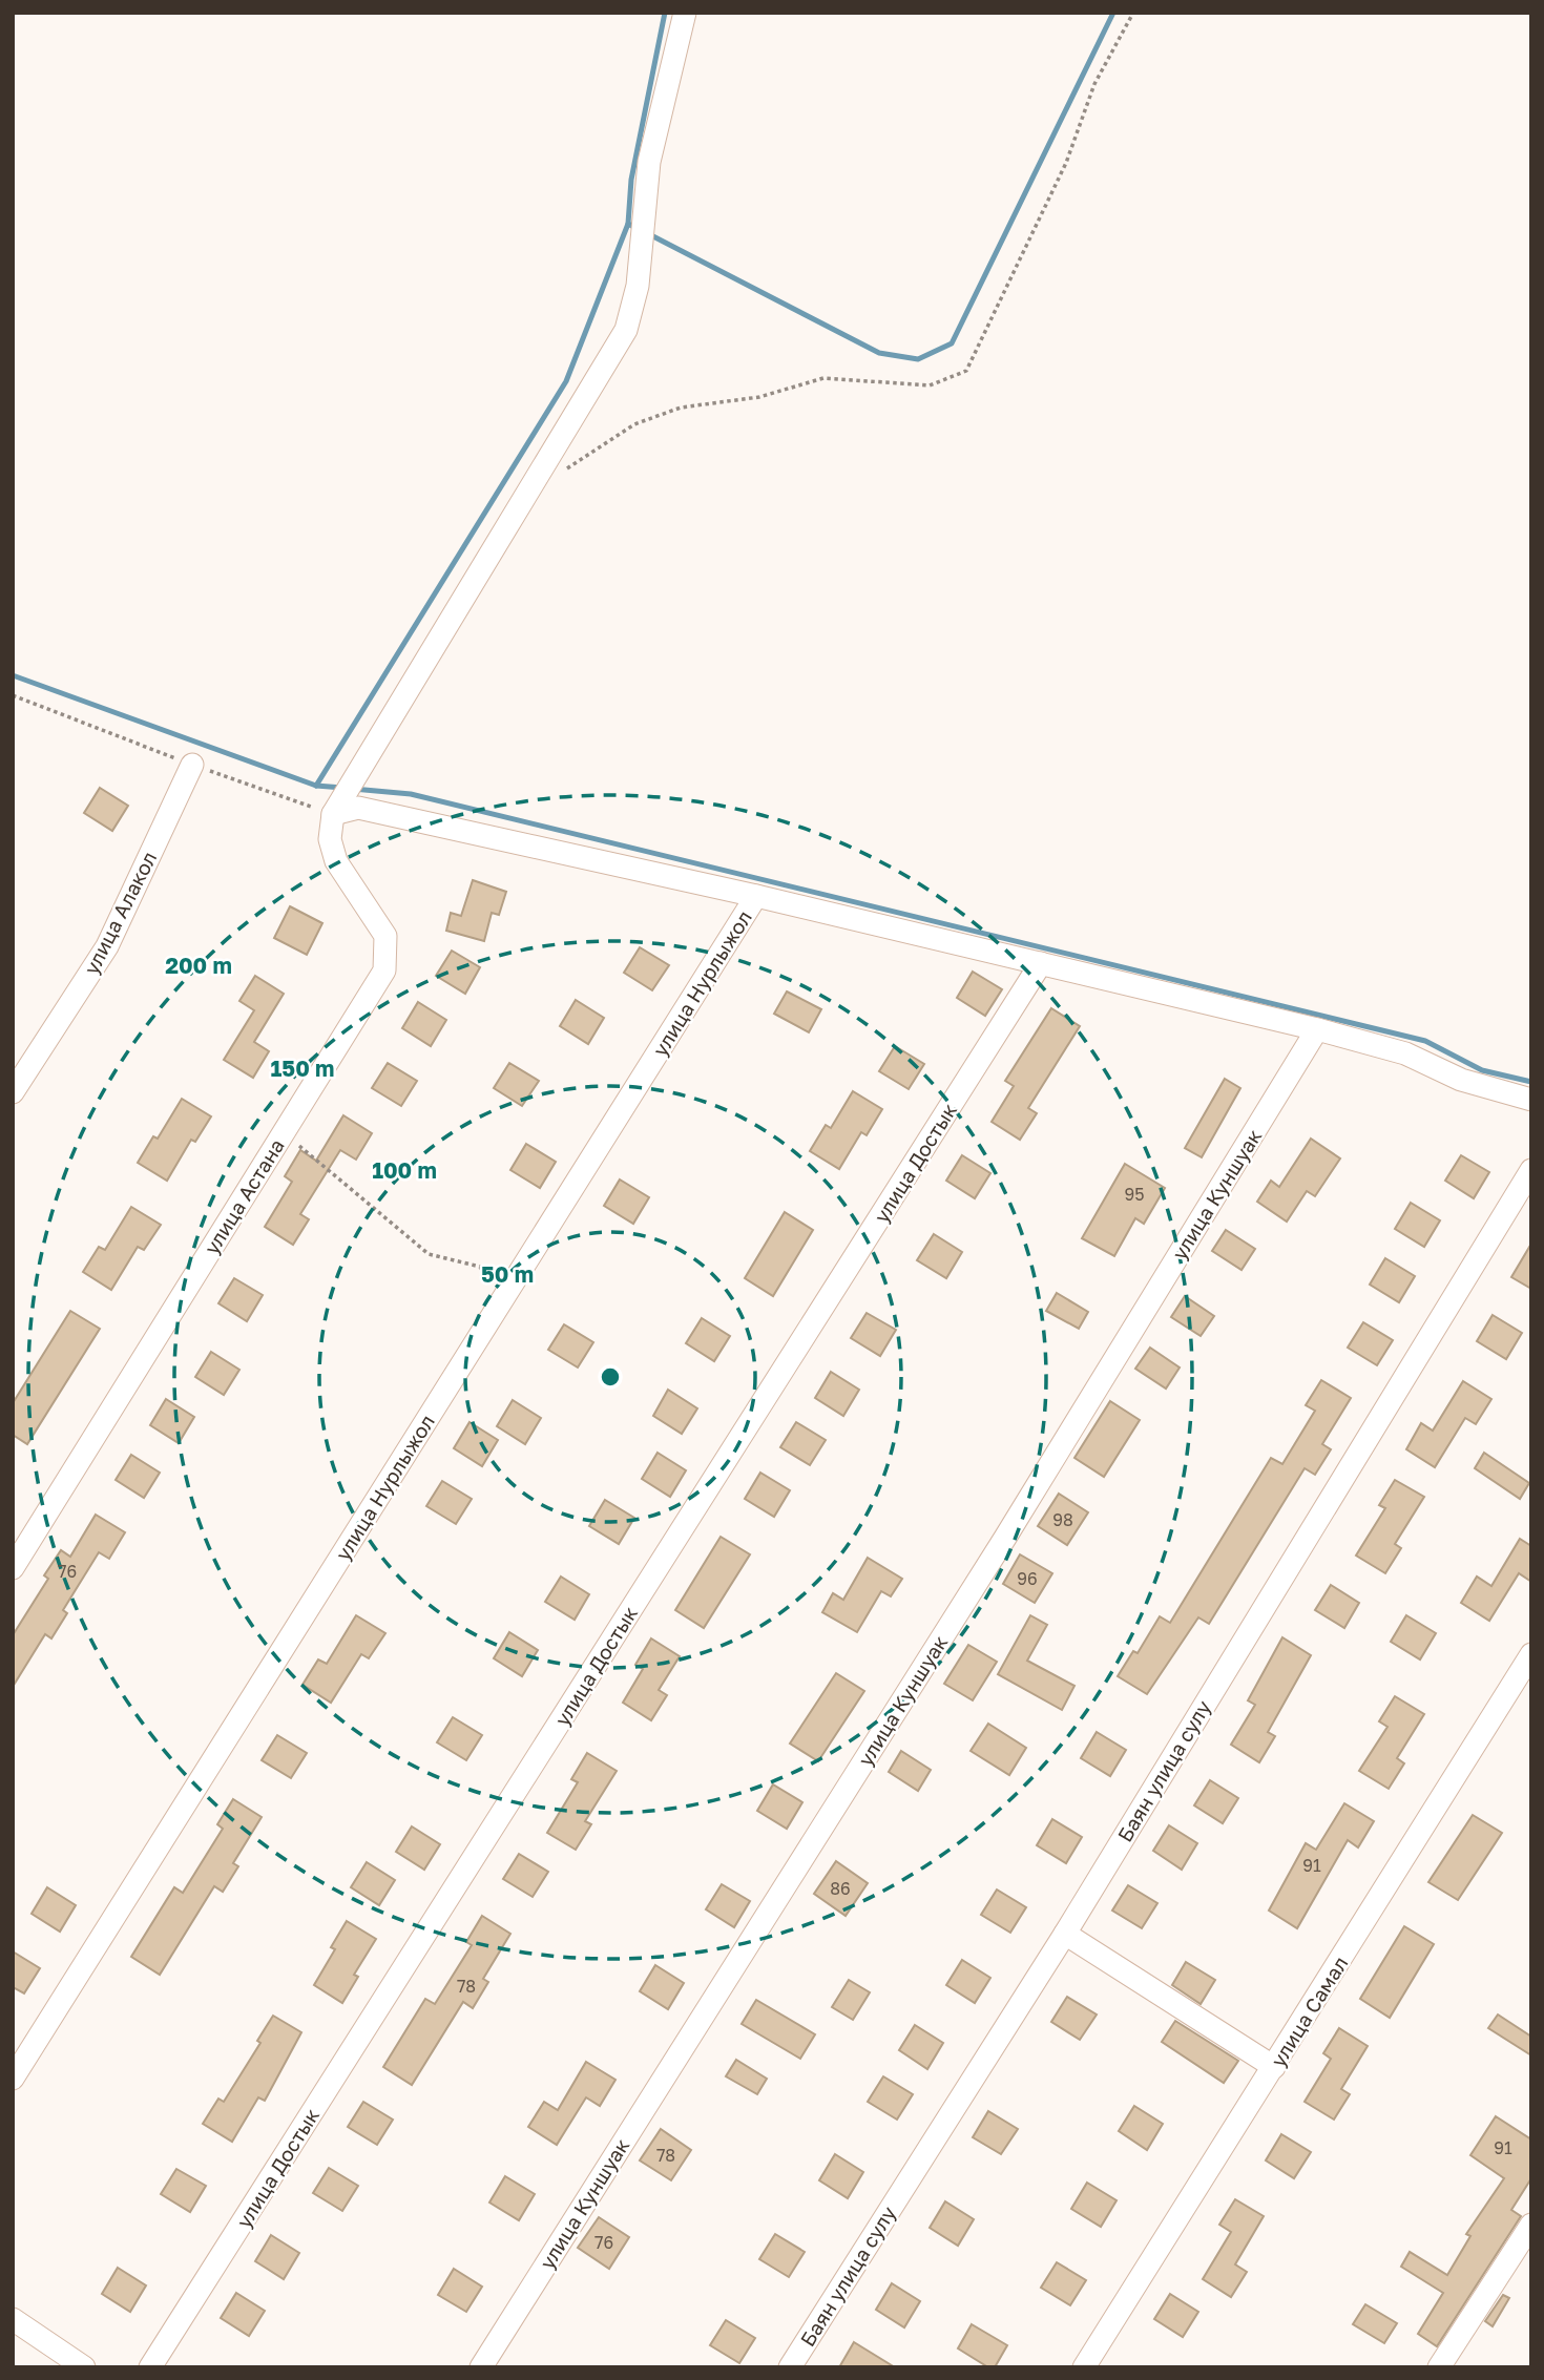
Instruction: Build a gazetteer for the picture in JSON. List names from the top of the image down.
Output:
{
  "streets": {
    "street": [
      "улица Алакол",
      "улица Нурлыжол",
      "улица Достык",
      "улица Куншуак",
      "улица Астана",
      "Баян улица сулу",
      "улица Самал"
    ]
  },
  "house_numbers": [
    "95",
    "98",
    "76",
    "96",
    "91",
    "86",
    "78",
    "91",
    "78",
    "76"
  ],
  "rings": [
    "200 m",
    "150 m",
    "100 m",
    "50 m"
  ]
}
